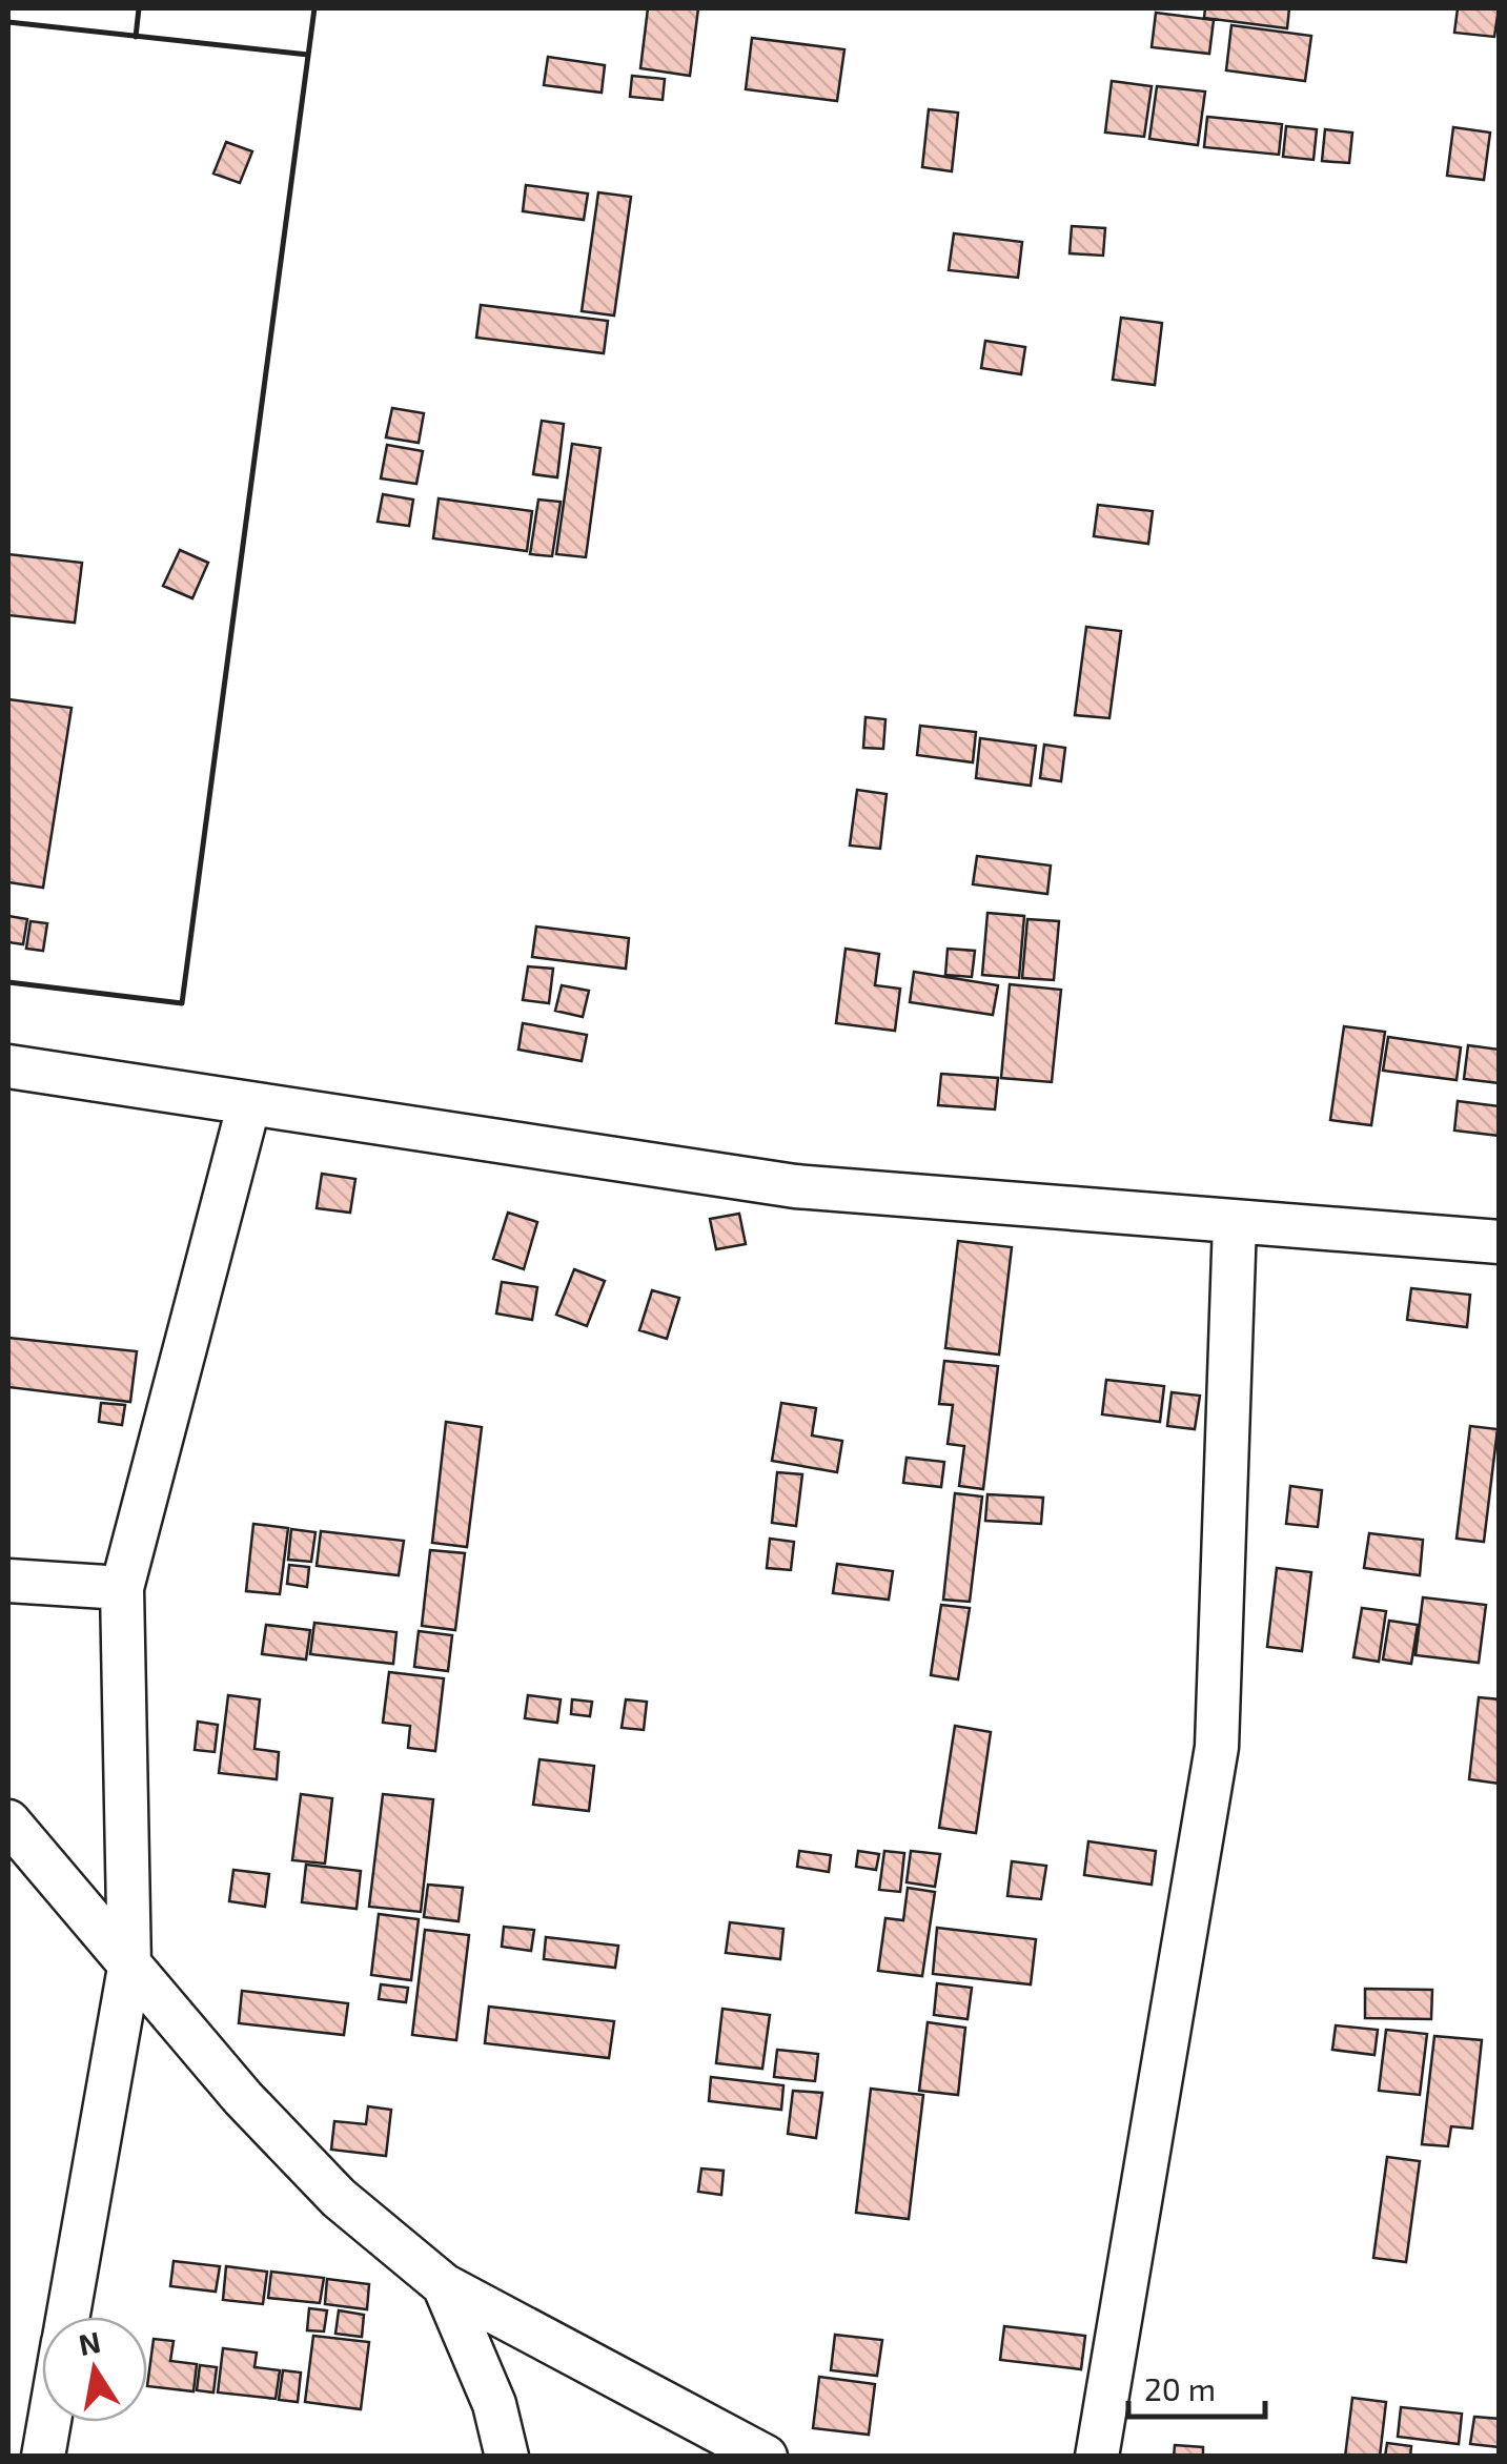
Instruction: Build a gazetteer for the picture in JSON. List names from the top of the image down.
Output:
{
  "scale_bar": "20 m",
  "north": "top"
}
